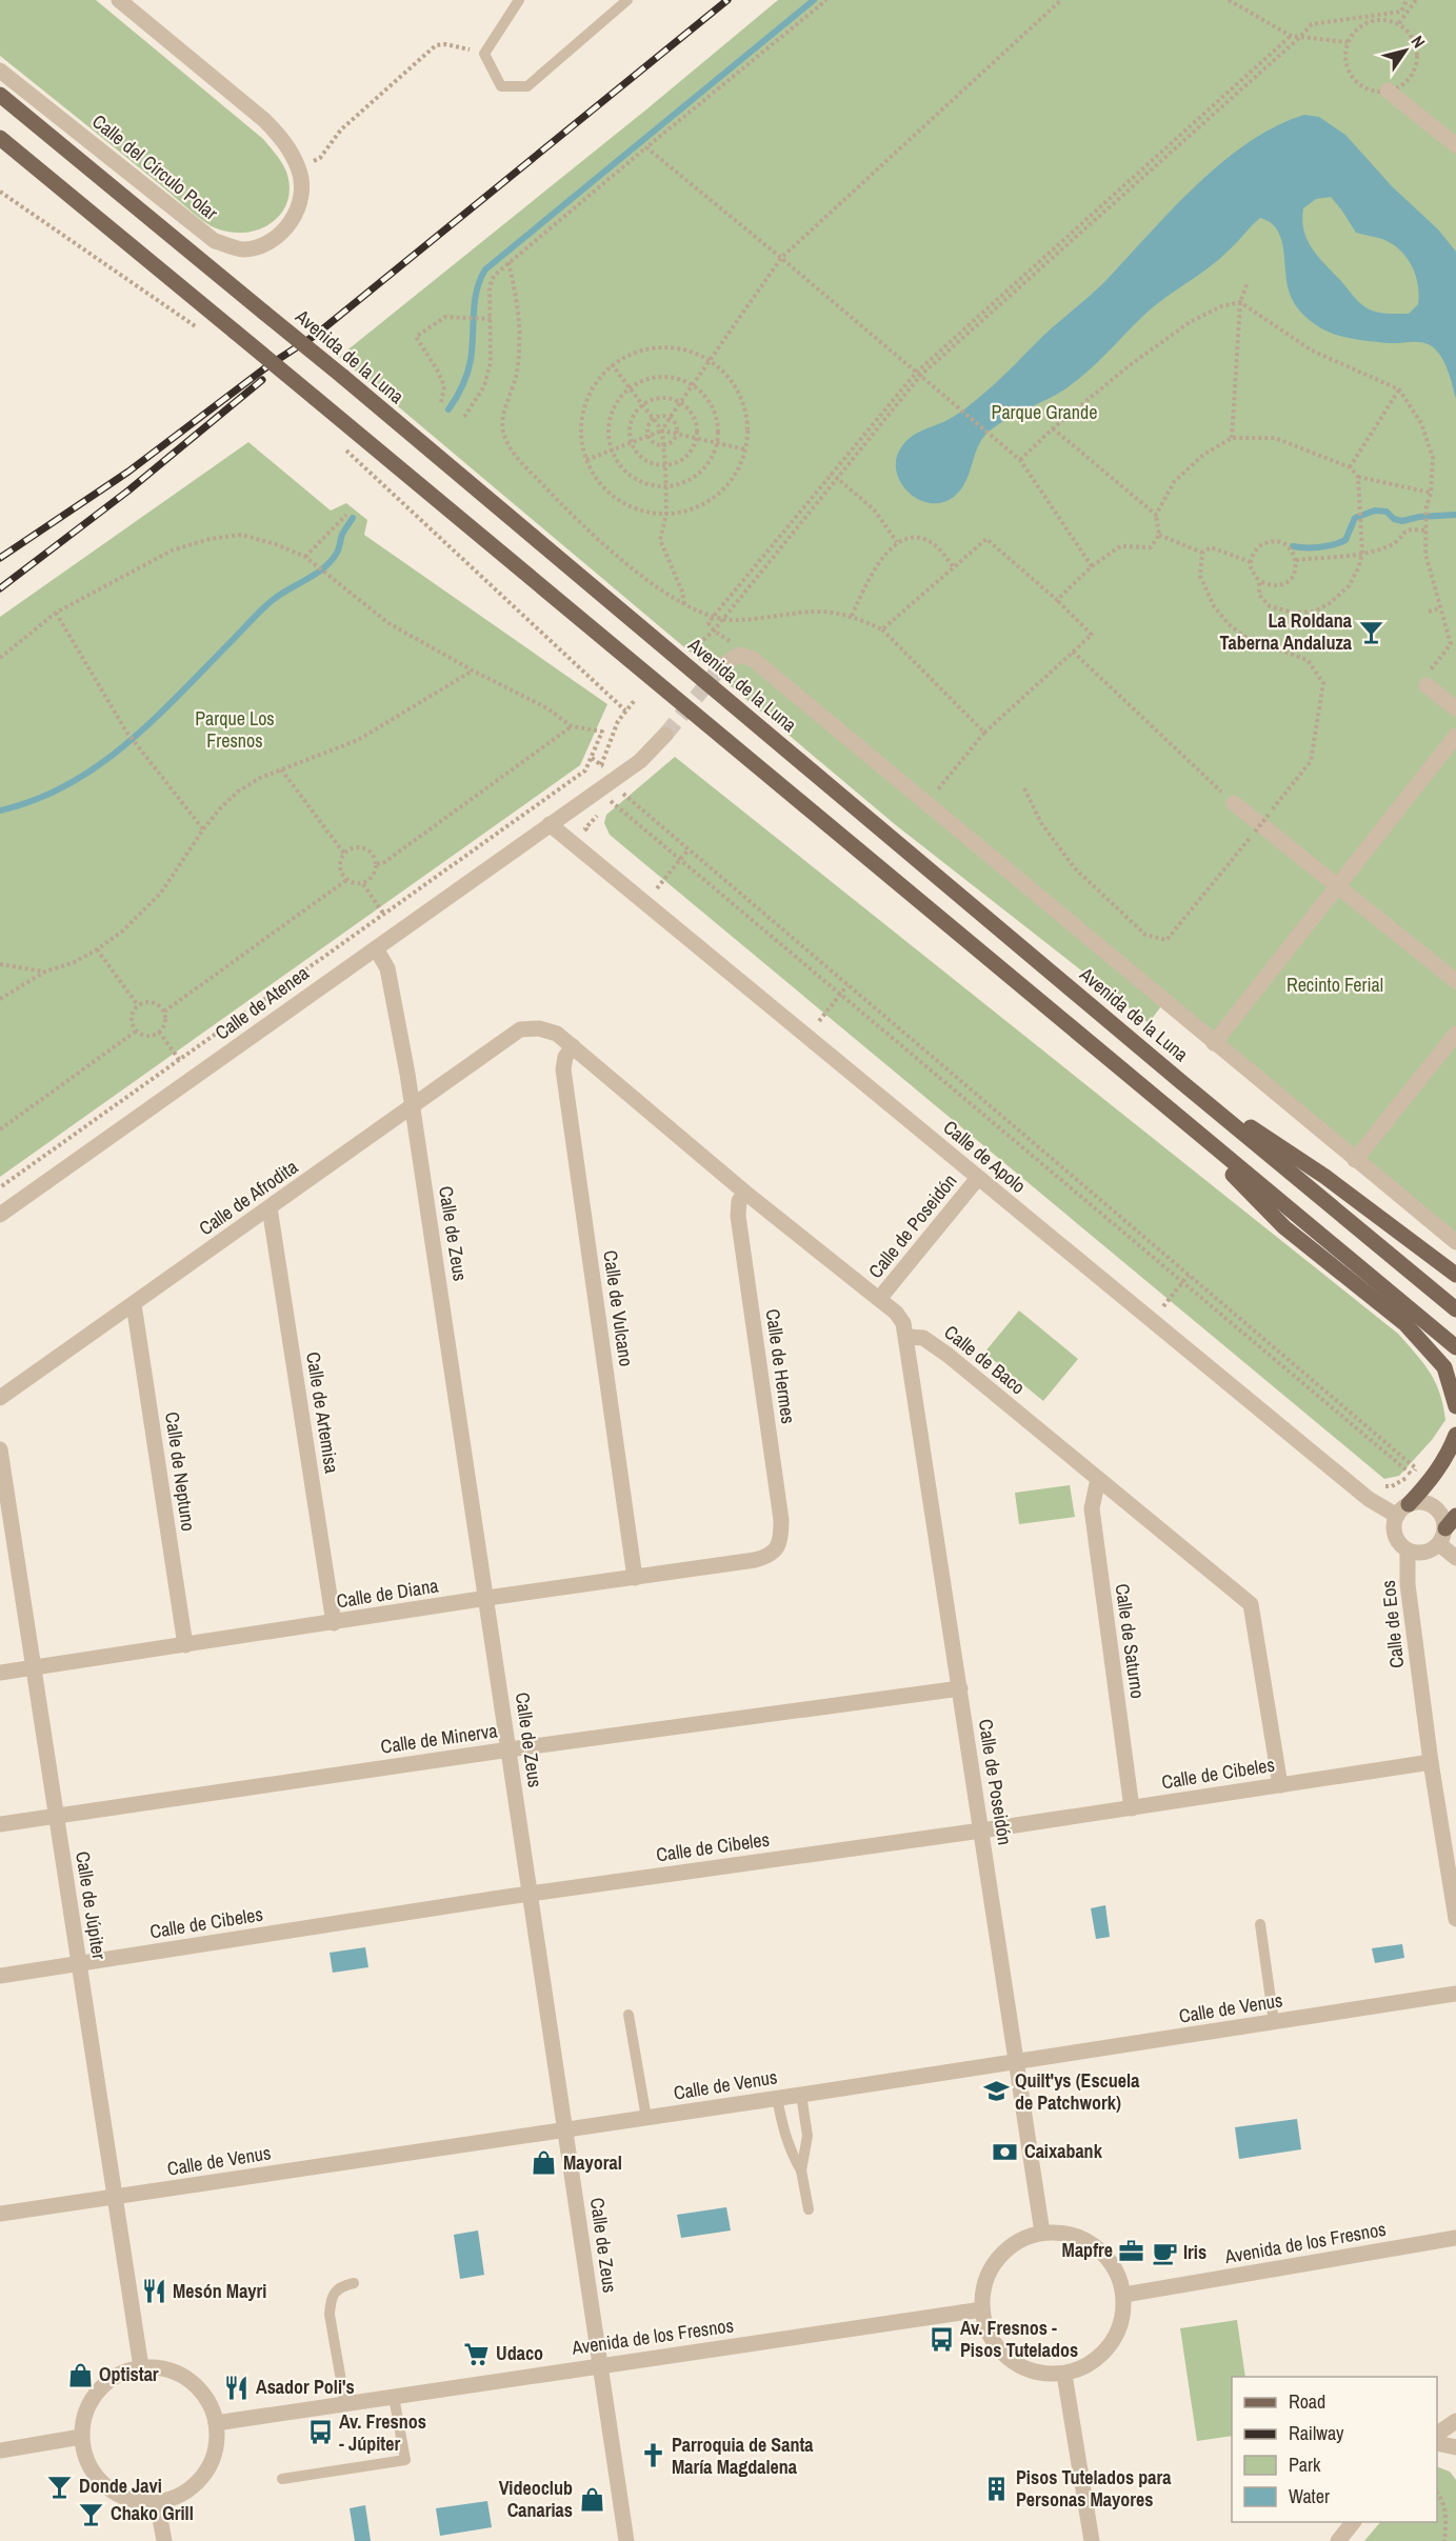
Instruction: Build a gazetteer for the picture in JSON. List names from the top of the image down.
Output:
{
  "streets": {
    "main road": ["Avenida de la Luna"],
    "street": [
      "Calle del Círculo Polar",
      "Calle de Atenea",
      "Calle de Apolo",
      "Calle de Afrodita",
      "Calle de Poseidón",
      "Calle de Zeus",
      "Calle de Vulcano",
      "Calle de Baco",
      "Calle de Hermes",
      "Calle de Artemisa",
      "Calle de Neptuno",
      "Calle de Diana",
      "Calle de Eos",
      "Calle de Saturno",
      "Calle de Minerva",
      "Calle de Cibeles",
      "Calle de Júpiter",
      "Calle de Venus",
      "Avenida de los Fresnos"
    ]
  },
  "crossings": [
    ["Calle de Atenea", "Calle de Apolo"],
    ["Calle de Atenea", "Calle de Zeus"],
    ["Calle de Apolo", "Calle de Poseidón"],
    ["Calle de Apolo", "Calle de Eos"],
    ["Calle de Afrodita", "Calle de Zeus"],
    ["Calle de Afrodita", "Calle de Vulcano"],
    ["Calle de Afrodita", "Calle de Artemisa"],
    ["Calle de Afrodita", "Calle de Neptuno"],
    ["Calle de Poseidón", "Calle de Baco"],
    ["Calle de Poseidón", "Calle de Minerva"],
    ["Calle de Poseidón", "Calle de Cibeles"],
    ["Calle de Poseidón", "Calle de Venus"],
    ["Calle de Poseidón", "Avenida de los Fresnos"],
    ["Calle de Zeus", "Calle de Diana"],
    ["Calle de Zeus", "Calle de Minerva"],
    ["Calle de Zeus", "Calle de Cibeles"],
    ["Calle de Zeus", "Calle de Venus"],
    ["Calle de Zeus", "Avenida de los Fresnos"],
    ["Calle de Vulcano", "Calle de Diana"],
    ["Calle de Baco", "Calle de Saturno"],
    ["Calle de Baco", "Calle de Cibeles"],
    ["Calle de Hermes", "Calle de Diana"],
    ["Calle de Artemisa", "Calle de Diana"],
    ["Calle de Neptuno", "Calle de Diana"],
    ["Calle de Diana", "Calle de Júpiter"],
    ["Calle de Eos", "Calle de Cibeles"],
    ["Calle de Saturno", "Calle de Cibeles"],
    ["Calle de Minerva", "Calle de Júpiter"],
    ["Calle de Cibeles", "Calle de Júpiter"],
    ["Calle de Júpiter", "Calle de Venus"],
    ["Calle de Júpiter", "Avenida de los Fresnos"]
  ],
  "parks": ["Parque Grande", "Parque Los Fresnos", "Recinto Ferial"],
  "places": {
    "bar": ["La Roldana Taberna Andaluza", "Donde Javi", "Chako Grill"],
    "school or university": ["Quilt'ys (Escuela de Patchwork)"],
    "bank": ["Caixabank"],
    "shop": ["Mayoral", "Optistar", "Videoclub Canarias"],
    "office": ["Mapfre"],
    "cafe": ["Iris"],
    "restaurant": ["Mesón Mayri", "Asador Poli's"],
    "bus stop": ["Av. Fresnos - Pisos Tutelados", "Av. Fresnos - Júpiter"],
    "supermarket": ["Udaco"],
    "church": ["Parroquia de Santa María Magdalena"],
    "building": ["Pisos Tutelados para Personas Mayores"]
  },
  "legend": [
    "Road",
    "Railway",
    "Park",
    "Water"
  ],
  "north": "top right"
}
